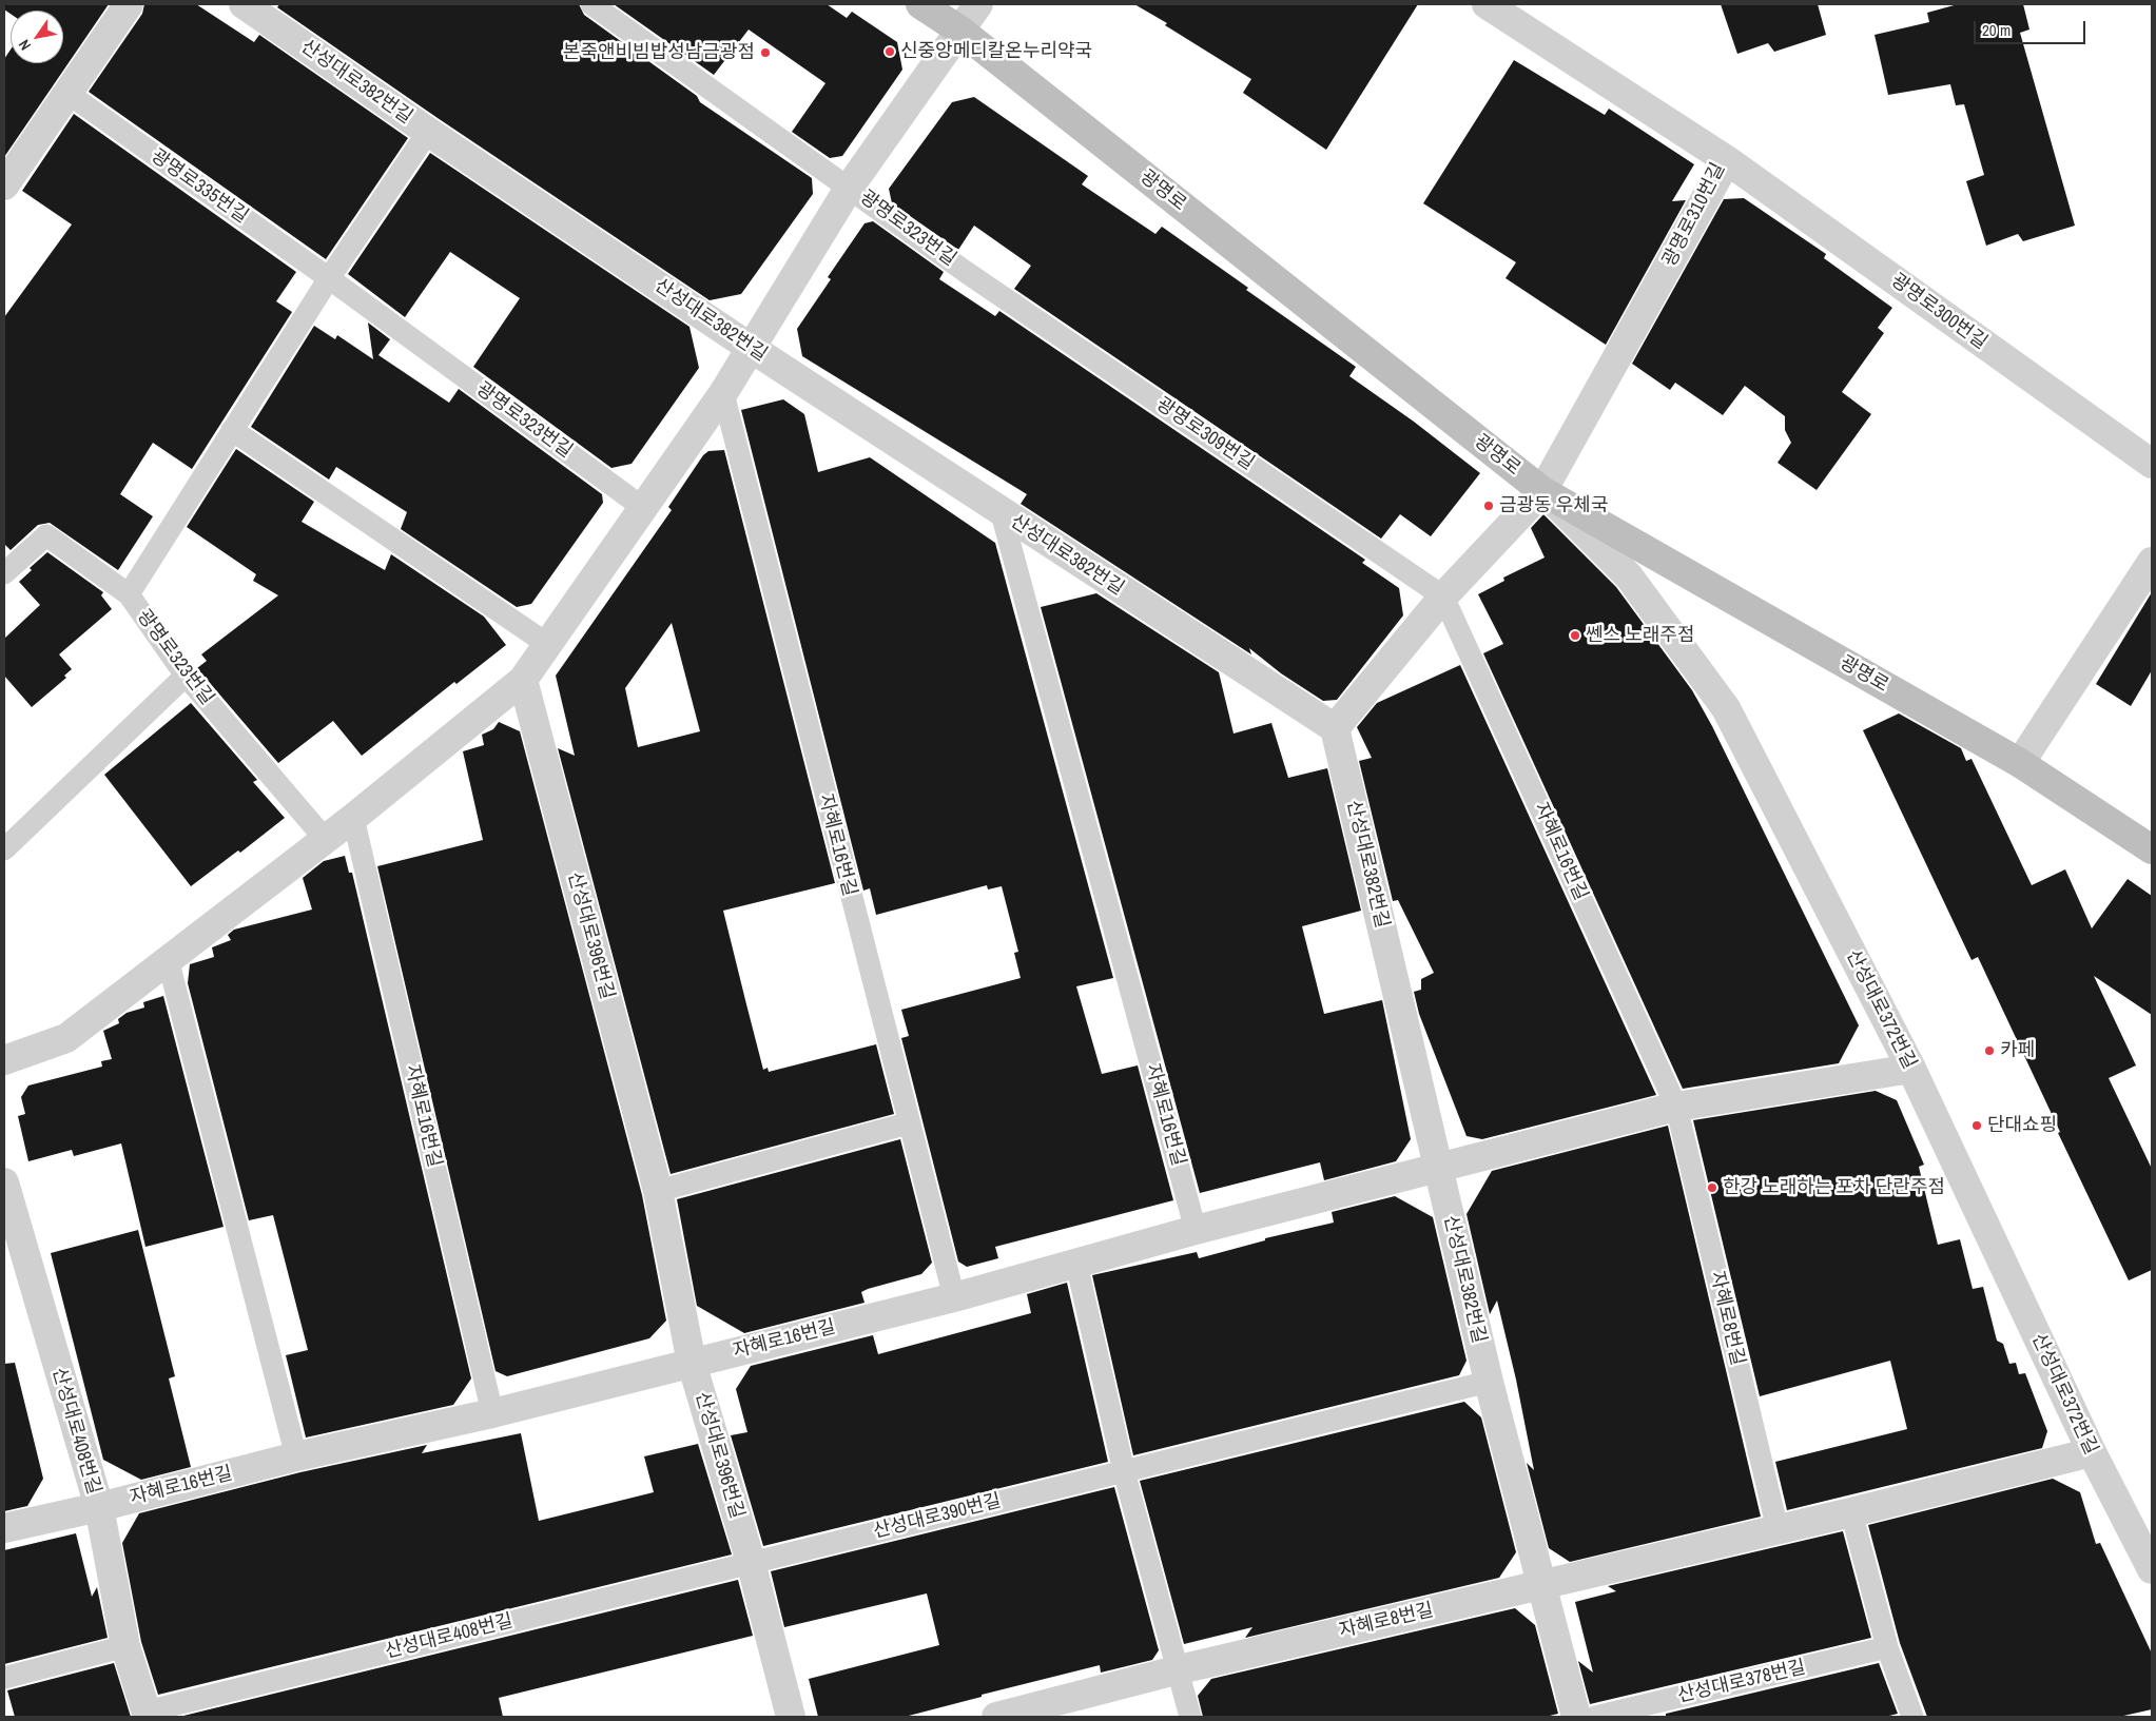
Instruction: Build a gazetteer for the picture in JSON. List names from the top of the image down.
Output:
{
  "streets": {
    "main road": ["광명로"],
    "street": [
      "산성대로382번길",
      "광명로310번길",
      "광명로323번길",
      "광명로300번길",
      "자혜로16번길",
      "산성대로396번길",
      "산성대로372번길",
      "자혜로8번길",
      "산성대로408번길"
    ],
    "lane": [
      "광명로335번길",
      "광명로309번길",
      "산성대로390번길",
      "산성대로378번길"
    ]
  },
  "crossings": [
    ["산성대로382번길", "광명로323번길"],
    ["산성대로382번길", "자혜로16번길"],
    ["산성대로382번길", "자혜로8번길"],
    ["광명로335번길", "광명로323번길"],
    ["광명로", "광명로310번길"],
    ["광명로", "광명로323번길"],
    ["광명로", "산성대로372번길"],
    ["광명로310번길", "광명로300번길"],
    ["광명로310번길", "산성대로372번길"],
    ["광명로323번길", "광명로309번길"],
    ["광명로323번길", "자혜로16번길"],
    ["광명로323번길", "산성대로396번길"],
    ["광명로309번길", "자혜로16번길"],
    ["자혜로16번길", "산성대로396번길"],
    ["자혜로16번길", "산성대로372번길"],
    ["자혜로16번길", "자혜로8번길"],
    ["자혜로16번길", "산성대로408번길"],
    ["산성대로396번길", "산성대로408번길"],
    ["산성대로396번길", "산성대로390번길"],
    ["산성대로372번길", "자혜로8번길"],
    ["산성대로408번길", "산성대로390번길"]
  ],
  "places": [
    "신중앙메디칼온누리약국",
    "본죽앤비빔밥성남금광점",
    "금광동 우체국",
    "쎈스 노래주점",
    "카페",
    "단대쇼핑",
    "한강 노래하는 포차 단란주점"
  ],
  "scale_bar": "20 m",
  "north": "bottom left"
}
